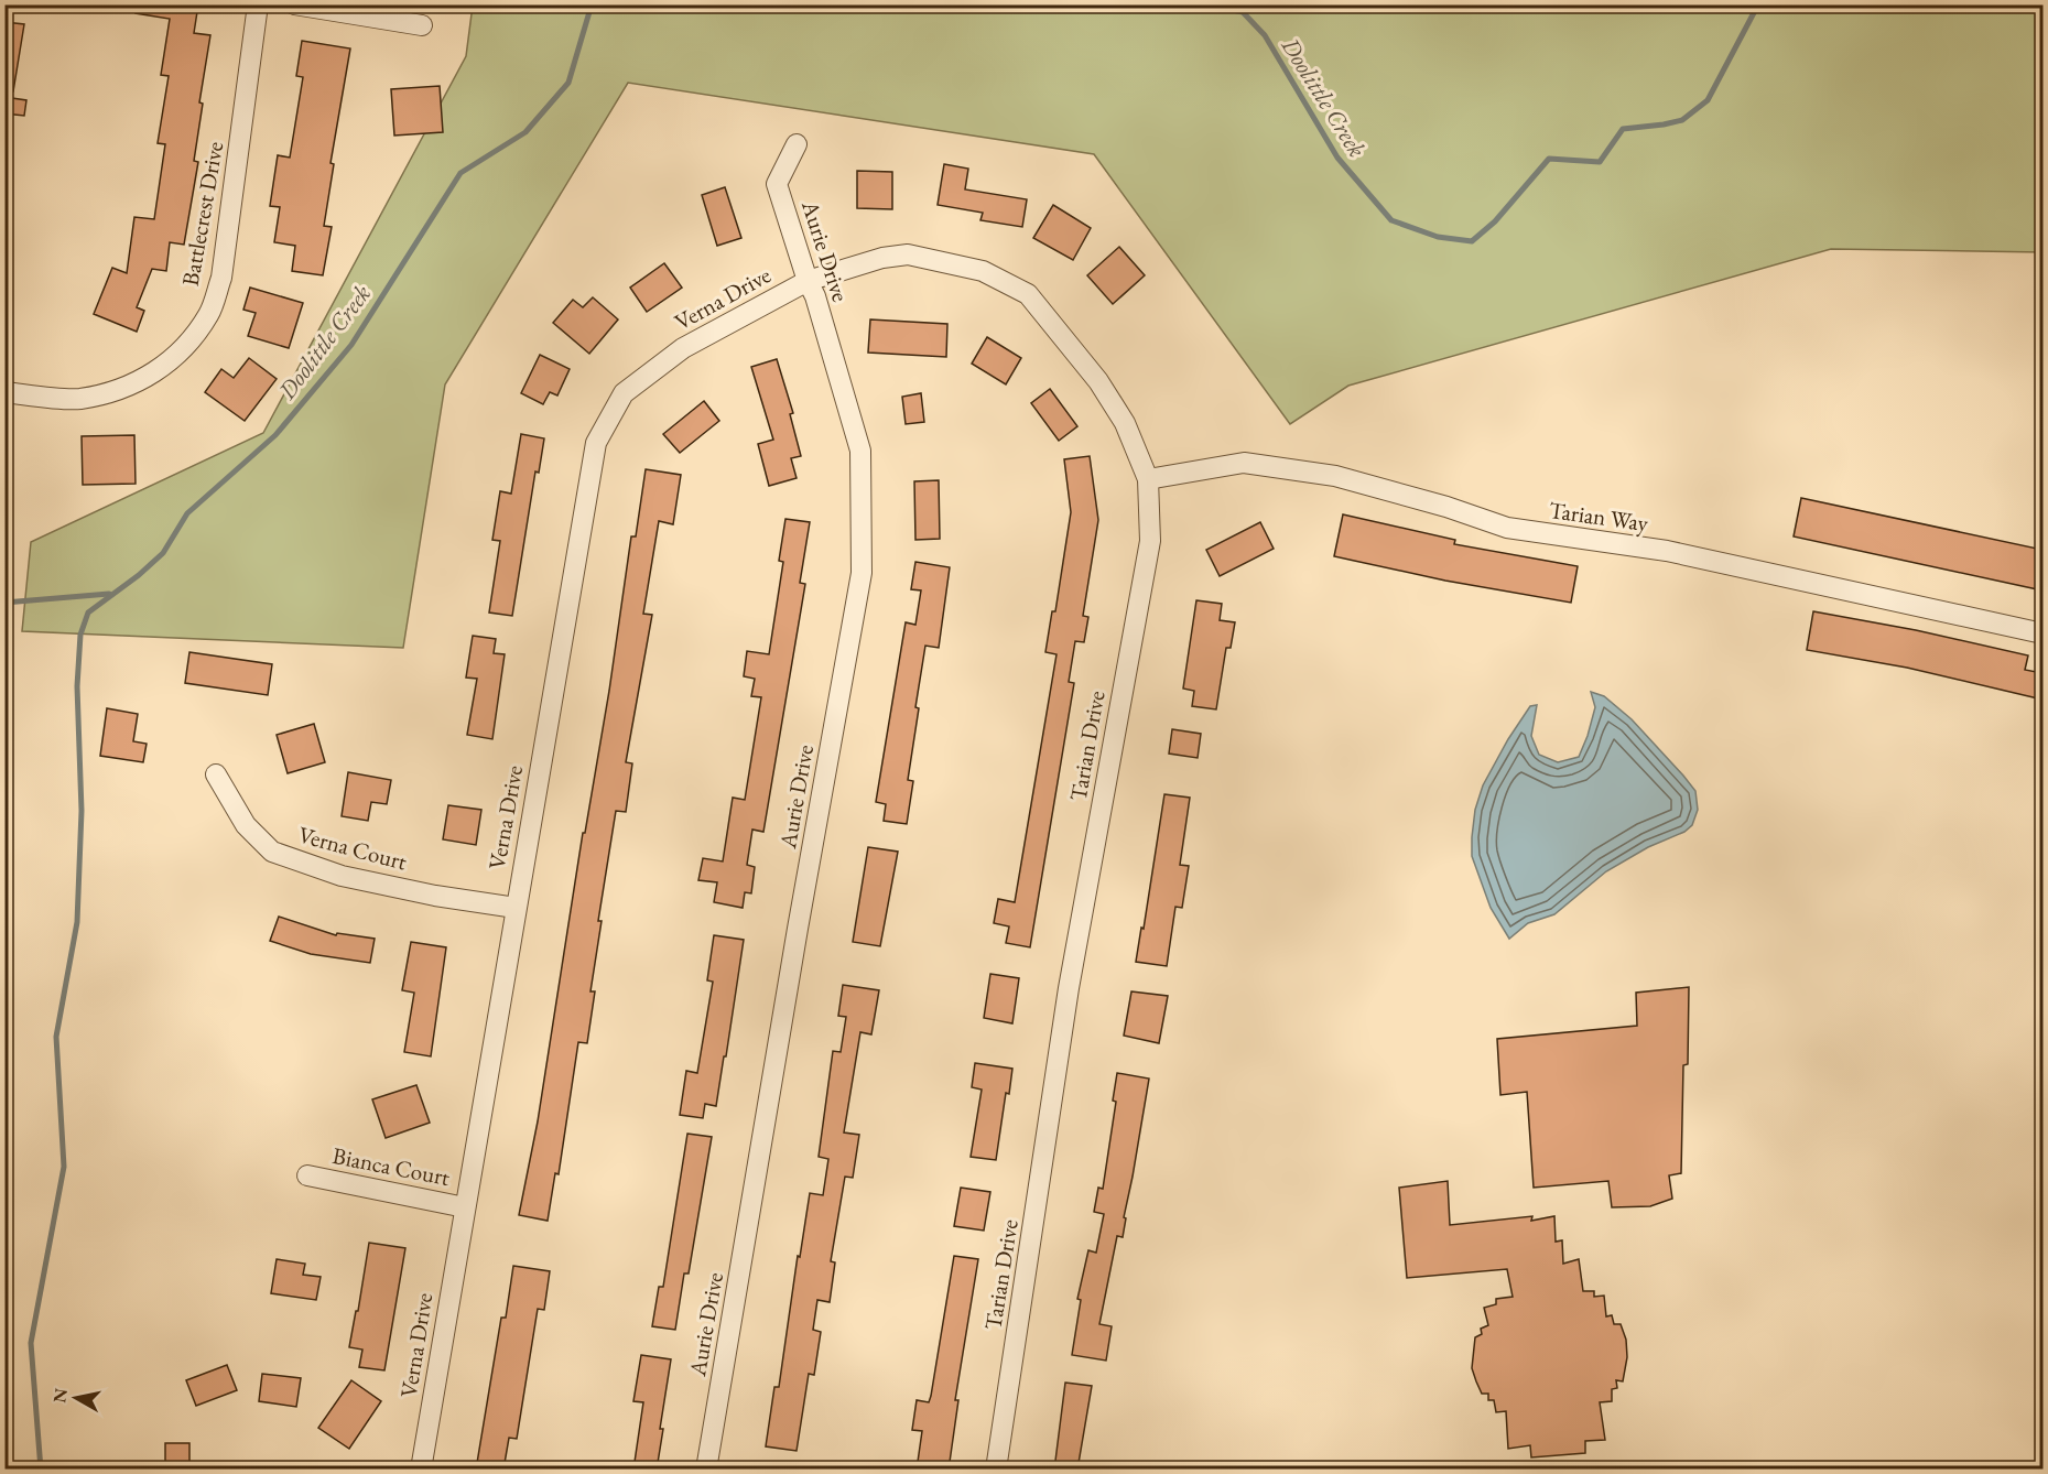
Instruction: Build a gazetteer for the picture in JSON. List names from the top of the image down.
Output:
{
  "streets": {
    "street": [
      "Battlecrest Drive",
      "Aurie Drive",
      "Verna Drive",
      "Tarian Way",
      "Tarian Drive",
      "Verna Court",
      "Bianca Court"
    ]
  },
  "crossings": [
    ["Aurie Drive", "Verna Drive"],
    ["Aurie Drive", "Tarian Drive"],
    ["Verna Drive", "Tarian Drive"],
    ["Verna Drive", "Verna Court"],
    ["Verna Drive", "Bianca Court"],
    ["Tarian Way", "Tarian Drive"]
  ],
  "water": ["Doolittle Creek"],
  "north": "left"
}
